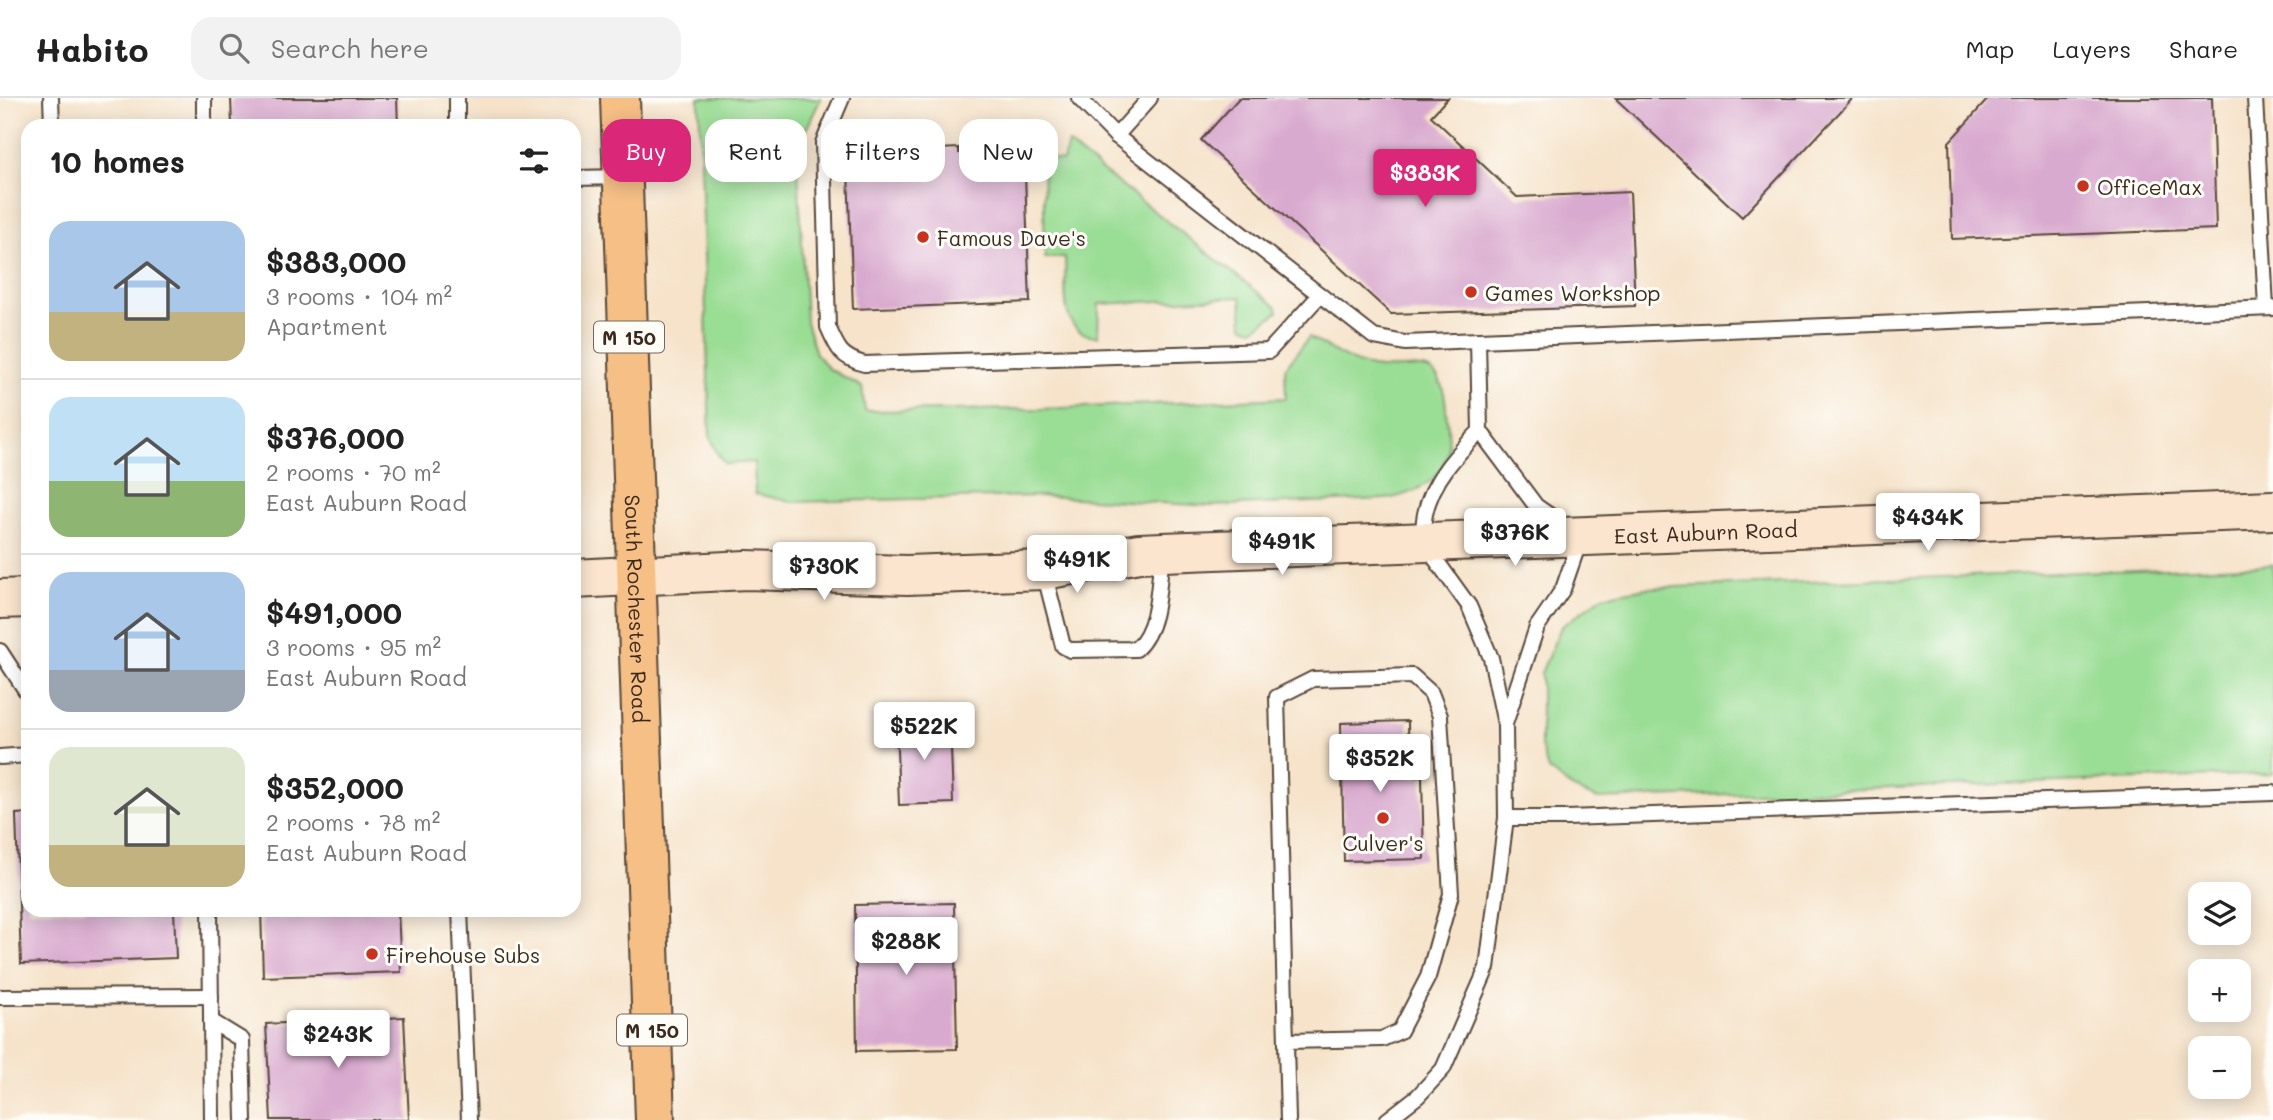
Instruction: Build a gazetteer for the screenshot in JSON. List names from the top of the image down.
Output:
{
  "streets": {
    "main road": ["M 150", "East Auburn Road", "South Rochester Road"]
  },
  "crossings": [
    ["East Auburn Road", "South Rochester Road"]
  ],
  "places": [
    "OfficeMax",
    "Famous Dave's",
    "Games Workshop",
    "Culver's",
    "Firehouse Subs"
  ],
  "page": {
    "header": "Habito",
    "search": "Search here",
    "nav": ["Map", "Layers", "Share"],
    "chip": [
      "Buy",
      "Rent",
      "Filters",
      "New"
    ],
    "heading": "10 homes",
    "price": [
      "$383K",
      "$434K",
      "$376K",
      "$491K",
      "$491K",
      "$730K",
      "$522K",
      "$352K",
      "$288K",
      "$243K"
    ],
    "list": [
      {
        "name": "$383,000",
        "note": "3 rooms · 104 m² · Apartment"
      },
      {
        "name": "$376,000",
        "note": "2 rooms · 70 m² · East Auburn Road"
      },
      {
        "name": "$491,000",
        "note": "3 rooms · 95 m² · East Auburn Road"
      },
      {
        "name": "$352,000",
        "note": "2 rooms · 78 m² · East Auburn Road"
      }
    ],
    "map_buttons": ["+", "−"]
  }
}
